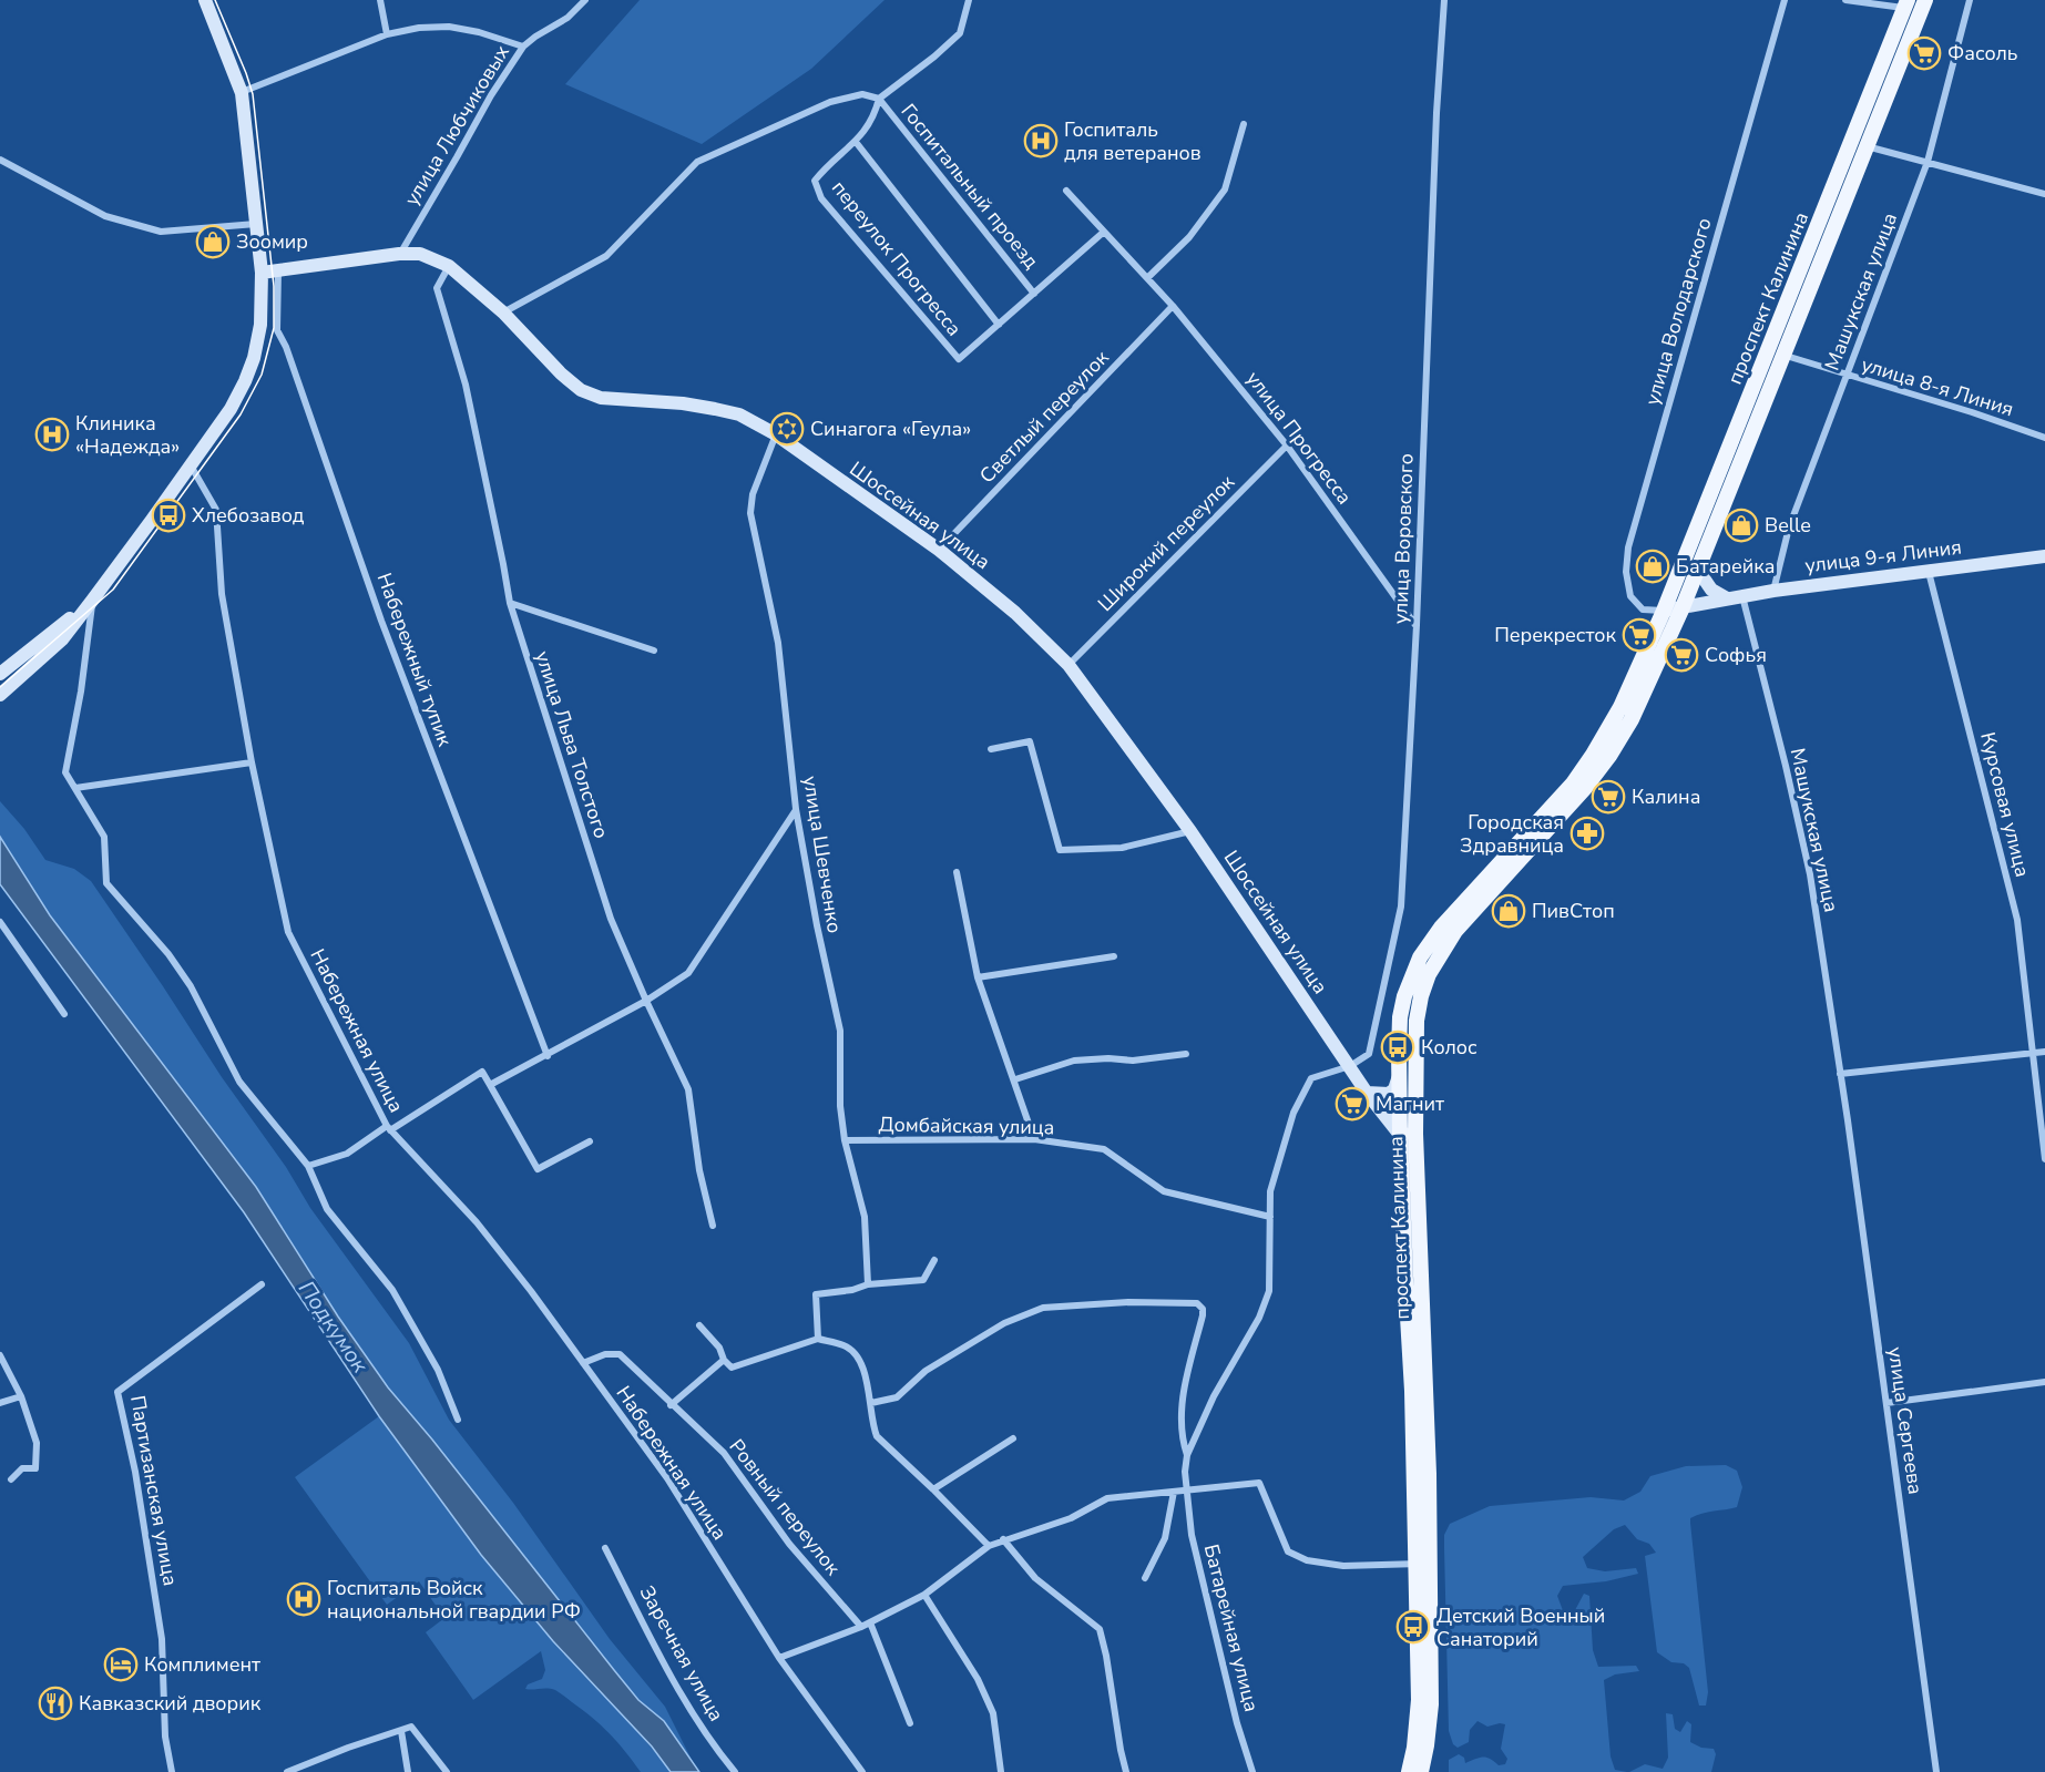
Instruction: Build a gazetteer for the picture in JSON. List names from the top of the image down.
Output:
{
  "streets": {
    "main road": ["проспект Калинина", "Шоссейная улица", "улица 9-я Линия"],
    "street": [
      "улица Любчиковых",
      "Госпитальный проезд",
      "переулок Прогресса",
      "Машукская улица",
      "улица Володарского",
      "улица 8-я Линия",
      "Светлый переулок",
      "улица Прогресса",
      "улица Воровского",
      "Широкий переулок",
      "Набережный тупик",
      "улица Льва Толстого",
      "Курсовая улица",
      "улица Шевченко",
      "Набережная улица",
      "Домбайская улица",
      "улица Сергеева",
      "Партизанская улица",
      "Ровный переулок",
      "Батарейная улица",
      "Заречная улица"
    ]
  },
  "crossings": [
    ["улица Любчиковых", "Шоссейная улица"],
    ["Госпитальный проезд", "переулок Прогресса"],
    ["переулок Прогресса", "улица Прогресса"],
    ["Машукская улица", "улица 8-я Линия"],
    ["Машукская улица", "улица 9-я Линия"],
    ["Машукская улица", "улица Сергеева"],
    ["проспект Калинина", "улица Володарского"],
    ["проспект Калинина", "улица 8-я Линия"],
    ["проспект Калинина", "Шоссейная улица"],
    ["проспект Калинина", "улица 9-я Линия"],
    ["Светлый переулок", "улица Прогресса"],
    ["Светлый переулок", "Шоссейная улица"],
    ["улица Прогресса", "улица Воровского"],
    ["улица Прогресса", "Широкий переулок"],
    ["Шоссейная улица", "улица Воровского"],
    ["Шоссейная улица", "Широкий переулок"],
    ["Шоссейная улица", "Набережный тупик"],
    ["Шоссейная улица", "улица Льва Толстого"],
    ["Шоссейная улица", "улица Шевченко"],
    ["улица 9-я Линия", "Курсовая улица"],
    ["улица Шевченко", "Домбайская улица"],
    ["Набережная улица", "Ровный переулок"]
  ],
  "water": ["Подкумок"],
  "places": {
    "supermarket": [
      "Фасоль",
      "Перекресток",
      "Софья",
      "Калина",
      "Магнит"
    ],
    "hospital": ["Госпиталь для ветеранов", "Клиника «Надежда»", "Госпиталь Войск национальной гвардии РФ"],
    "shop": [
      "Зоомир",
      "Belle",
      "Батарейка",
      "ПивСтоп"
    ],
    "synagogue": ["Синагога «Геула»"],
    "bus stop": ["Хлебозавод", "Колос", "Детский Военный Санаторий"],
    "pharmacy": ["Городская Здравница"],
    "hotel": ["Комплимент"],
    "restaurant": ["Кавказский дворик"]
  }
}
